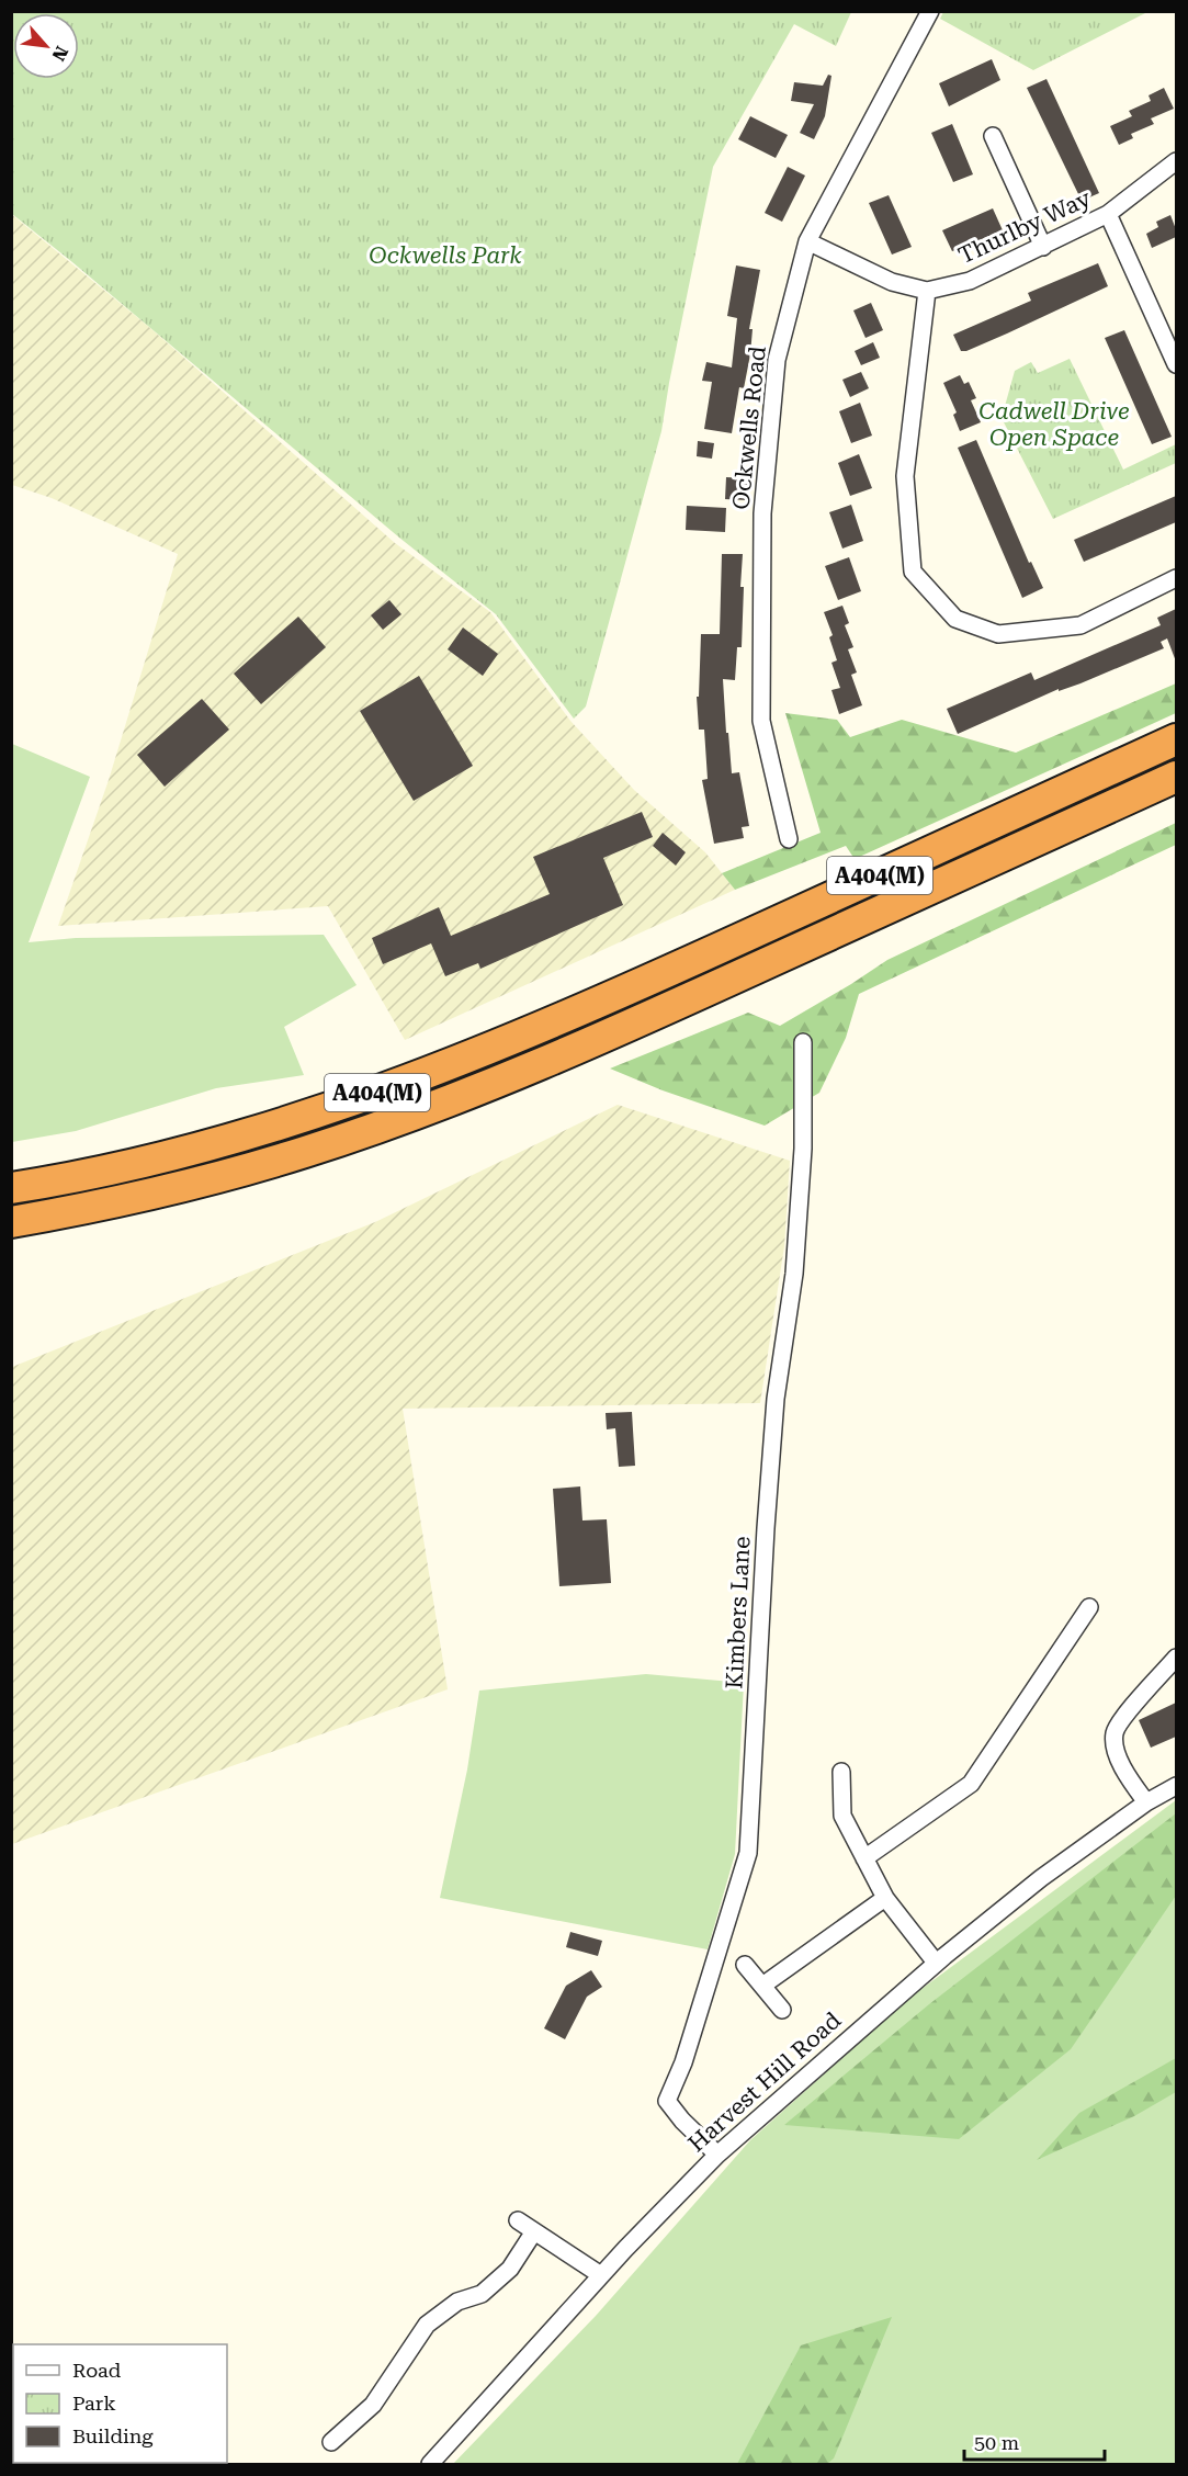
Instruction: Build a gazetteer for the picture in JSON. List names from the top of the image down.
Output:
{
  "streets": {
    "highway": ["A404(M)"],
    "street": [
      "Thurlby Way",
      "Ockwells Road",
      "Kimbers Lane",
      "Harvest Hill Road"
    ]
  },
  "crossings": [
    ["Thurlby Way", "Ockwells Road"],
    ["Kimbers Lane", "Harvest Hill Road"]
  ],
  "parks": ["Ockwells Park", "Cadwell Drive Open Space"],
  "legend": ["Road", "Park", "Building"],
  "scale_bar": "50 m",
  "north": "bottom right"
}
